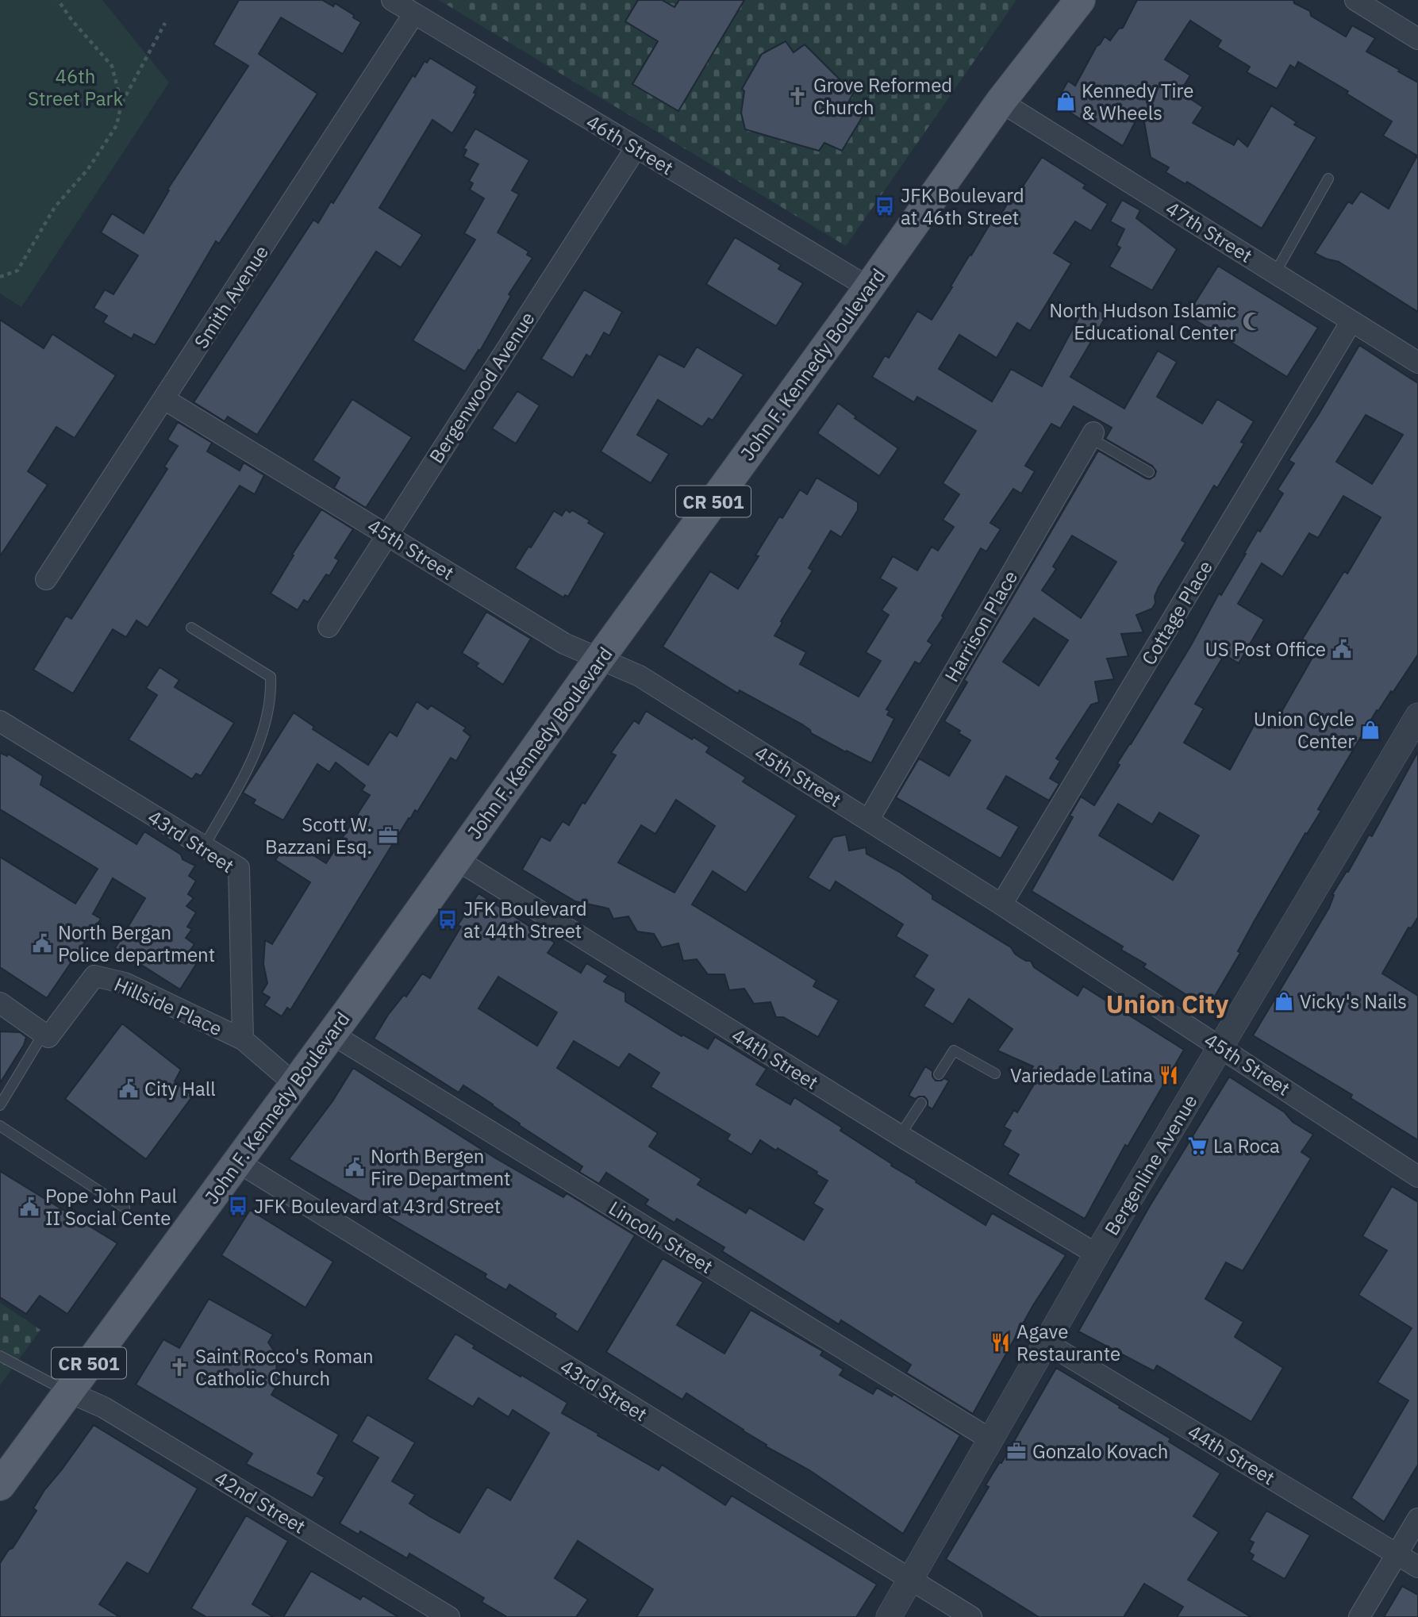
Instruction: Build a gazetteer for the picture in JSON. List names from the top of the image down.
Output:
{
  "streets": {
    "main road": ["John F. Kennedy Boulevard", "CR 501"],
    "street": [
      "46th Street",
      "47th Street",
      "Smith Avenue",
      "Bergenwood Avenue",
      "45th Street",
      "Cottage Place",
      "Harrison Place",
      "43rd Street",
      "Hillside Place",
      "44th Street",
      "Bergenline Avenue",
      "Lincoln Street",
      "42nd Street"
    ]
  },
  "crossings": [
    ["46th Street", "Smith Avenue"],
    ["46th Street", "John F. Kennedy Boulevard"],
    ["46th Street", "Bergenwood Avenue"],
    ["47th Street", "John F. Kennedy Boulevard"],
    ["47th Street", "Cottage Place"],
    ["Smith Avenue", "45th Street"],
    ["John F. Kennedy Boulevard", "45th Street"],
    ["John F. Kennedy Boulevard", "43rd Street"],
    ["John F. Kennedy Boulevard", "44th Street"],
    ["John F. Kennedy Boulevard", "Lincoln Street"],
    ["John F. Kennedy Boulevard", "42nd Street"],
    ["Bergenwood Avenue", "45th Street"],
    ["45th Street", "Cottage Place"],
    ["45th Street", "Harrison Place"],
    ["45th Street", "Bergenline Avenue"],
    ["43rd Street", "Hillside Place"],
    ["43rd Street", "Bergenline Avenue"],
    ["44th Street", "Bergenline Avenue"],
    ["Bergenline Avenue", "Lincoln Street"]
  ],
  "districts": ["Union City"],
  "parks": ["46th Street Park"],
  "places": {
    "church": ["Grove Reformed Church", "Saint Rocco's Roman Catholic Church"],
    "shop": ["Kennedy Tire & Wheels", "Union Cycle Center", "Vicky's Nails"],
    "bus stop": ["JFK Boulevard at 46th Street", "JFK Boulevard at 44th Street", "JFK Boulevard at 43rd Street"],
    "mosque": ["North Hudson Islamic Educational Center"],
    "public building": [
      "US Post Office",
      "North Bergan Police department",
      "City Hall",
      "North Bergen Fire Department",
      "Pope John Paul II Social Cente"
    ],
    "office": ["Scott W. Bazzani Esq.", "Gonzalo Kovach"],
    "restaurant": ["Variedade Latina", "Agave Restaurante"],
    "supermarket": ["La Roca"]
  }
}
